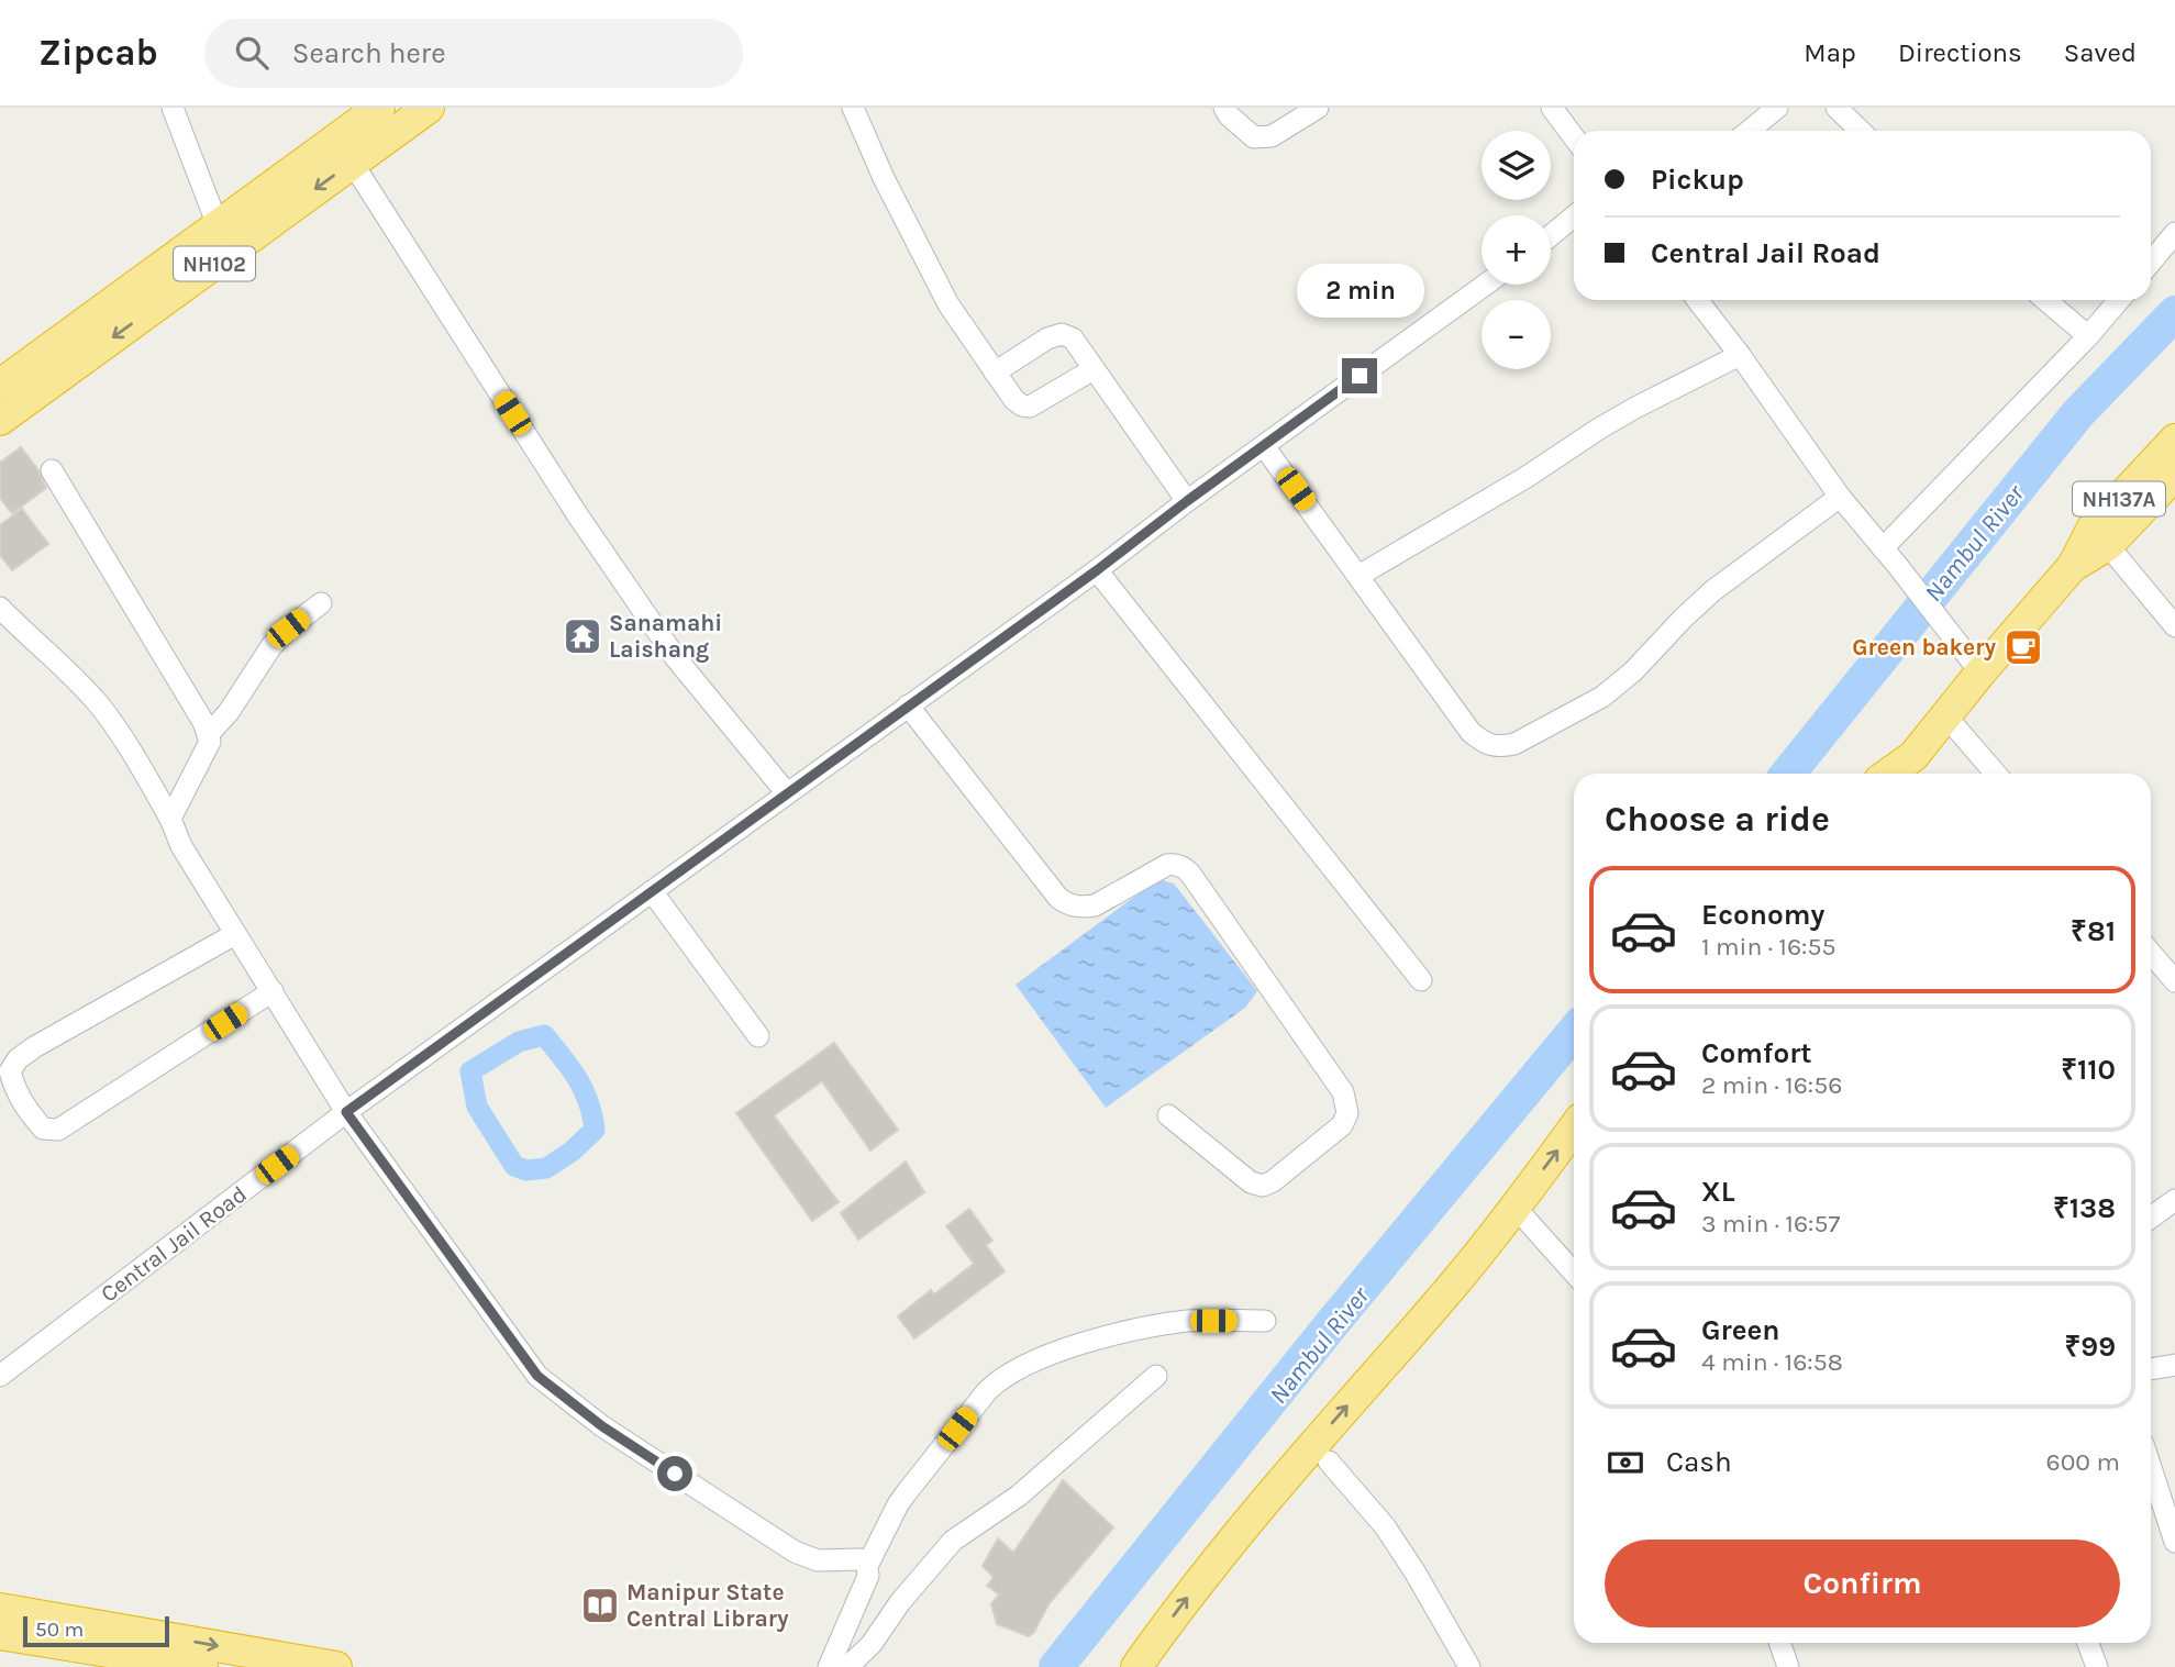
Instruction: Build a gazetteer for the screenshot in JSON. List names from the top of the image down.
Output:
{
  "streets": {
    "highway": ["NH102", "NH137A"],
    "street": ["Central Jail Road"]
  },
  "water": ["Nambul River"],
  "places": {
    "temple": ["Sanamahi Laishang"],
    "cafe": ["Green bakery"],
    "library": ["Manipur State Central Library"]
  },
  "scale_bar": "50 m",
  "page": {
    "header": "Zipcab",
    "search": "Search here",
    "nav": ["Map", "Directions", "Saved"],
    "map_buttons": ["+", "−"],
    "banner": ["Pickup", "Central Jail Road"],
    "bubble": "2 min",
    "heading": "Choose a ride",
    "list": [
      {
        "name": "Economy",
        "note": "1 min · 16:55",
        "value": "₹81"
      },
      {
        "name": "Comfort",
        "note": "2 min · 16:56",
        "value": "₹110"
      },
      {
        "name": "XL",
        "note": "3 min · 16:57",
        "value": "₹138"
      },
      {
        "name": "Green",
        "note": "4 min · 16:58",
        "value": "₹99"
      }
    ],
    "pay": ["Cash", "600 m"],
    "buttons": "Confirm",
    "scale": "50 m"
  }
}
